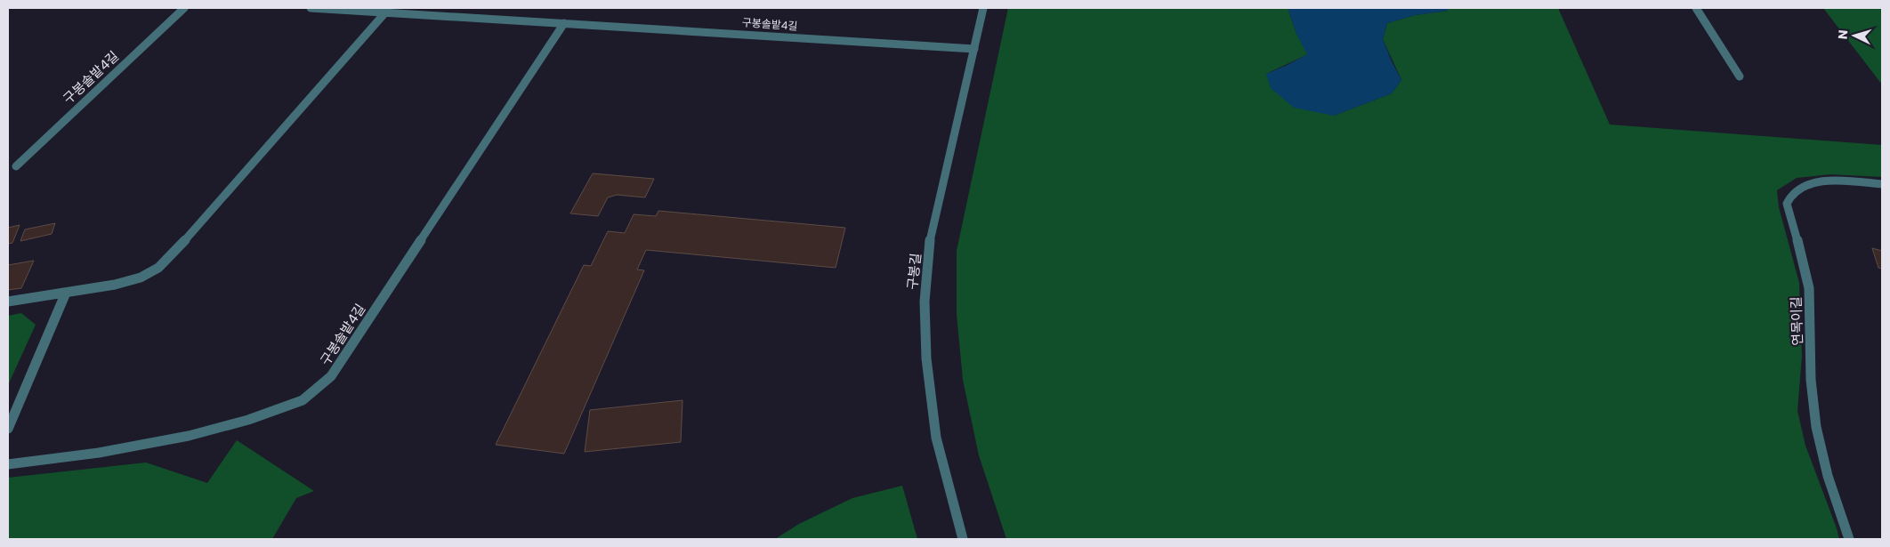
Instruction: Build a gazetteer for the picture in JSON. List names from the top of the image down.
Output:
{
  "streets": {
    "street": ["구봉솔밭4길", "구봉길", "연목이길"]
  },
  "crossings": [
    ["구봉솔밭4길", "구봉길"]
  ],
  "north": "left"
}
